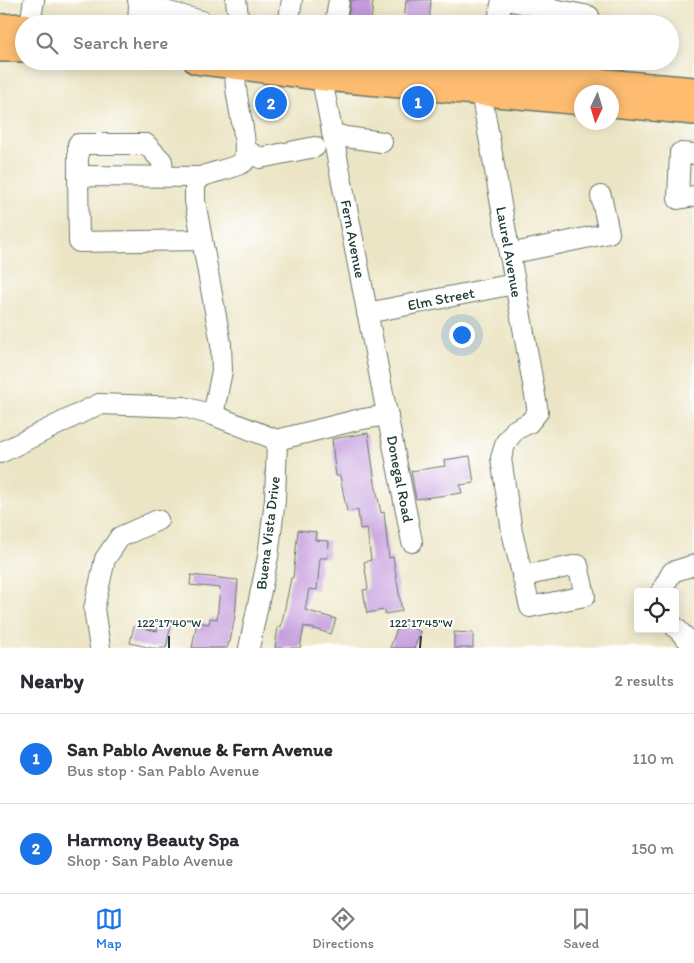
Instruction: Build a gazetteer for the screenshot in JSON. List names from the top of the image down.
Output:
{
  "streets": {
    "street": [
      "Fern Avenue",
      "Laurel Avenue",
      "Elm Street",
      "Donegal Road",
      "Buena Vista Drive"
    ]
  },
  "crossings": [
    ["Fern Avenue", "Elm Street"],
    ["Fern Avenue", "Donegal Road"],
    ["Laurel Avenue", "Elm Street"]
  ],
  "north": "bottom",
  "page": {
    "search": "Search here",
    "pins": ["1", "2"],
    "heading": ["Nearby", "2 results"],
    "list": [
      {
        "mark": "1",
        "name": "San Pablo Avenue & Fern Avenue",
        "note": "Bus stop · San Pablo Avenue",
        "value": "110 m"
      },
      {
        "mark": "2",
        "name": "Harmony Beauty Spa",
        "note": "Shop · San Pablo Avenue",
        "value": "150 m"
      }
    ],
    "nav": ["Map", "Directions", "Saved"]
  },
  "coordinates": ["122°17'40\"W", "122°17'45\"W"]
}
